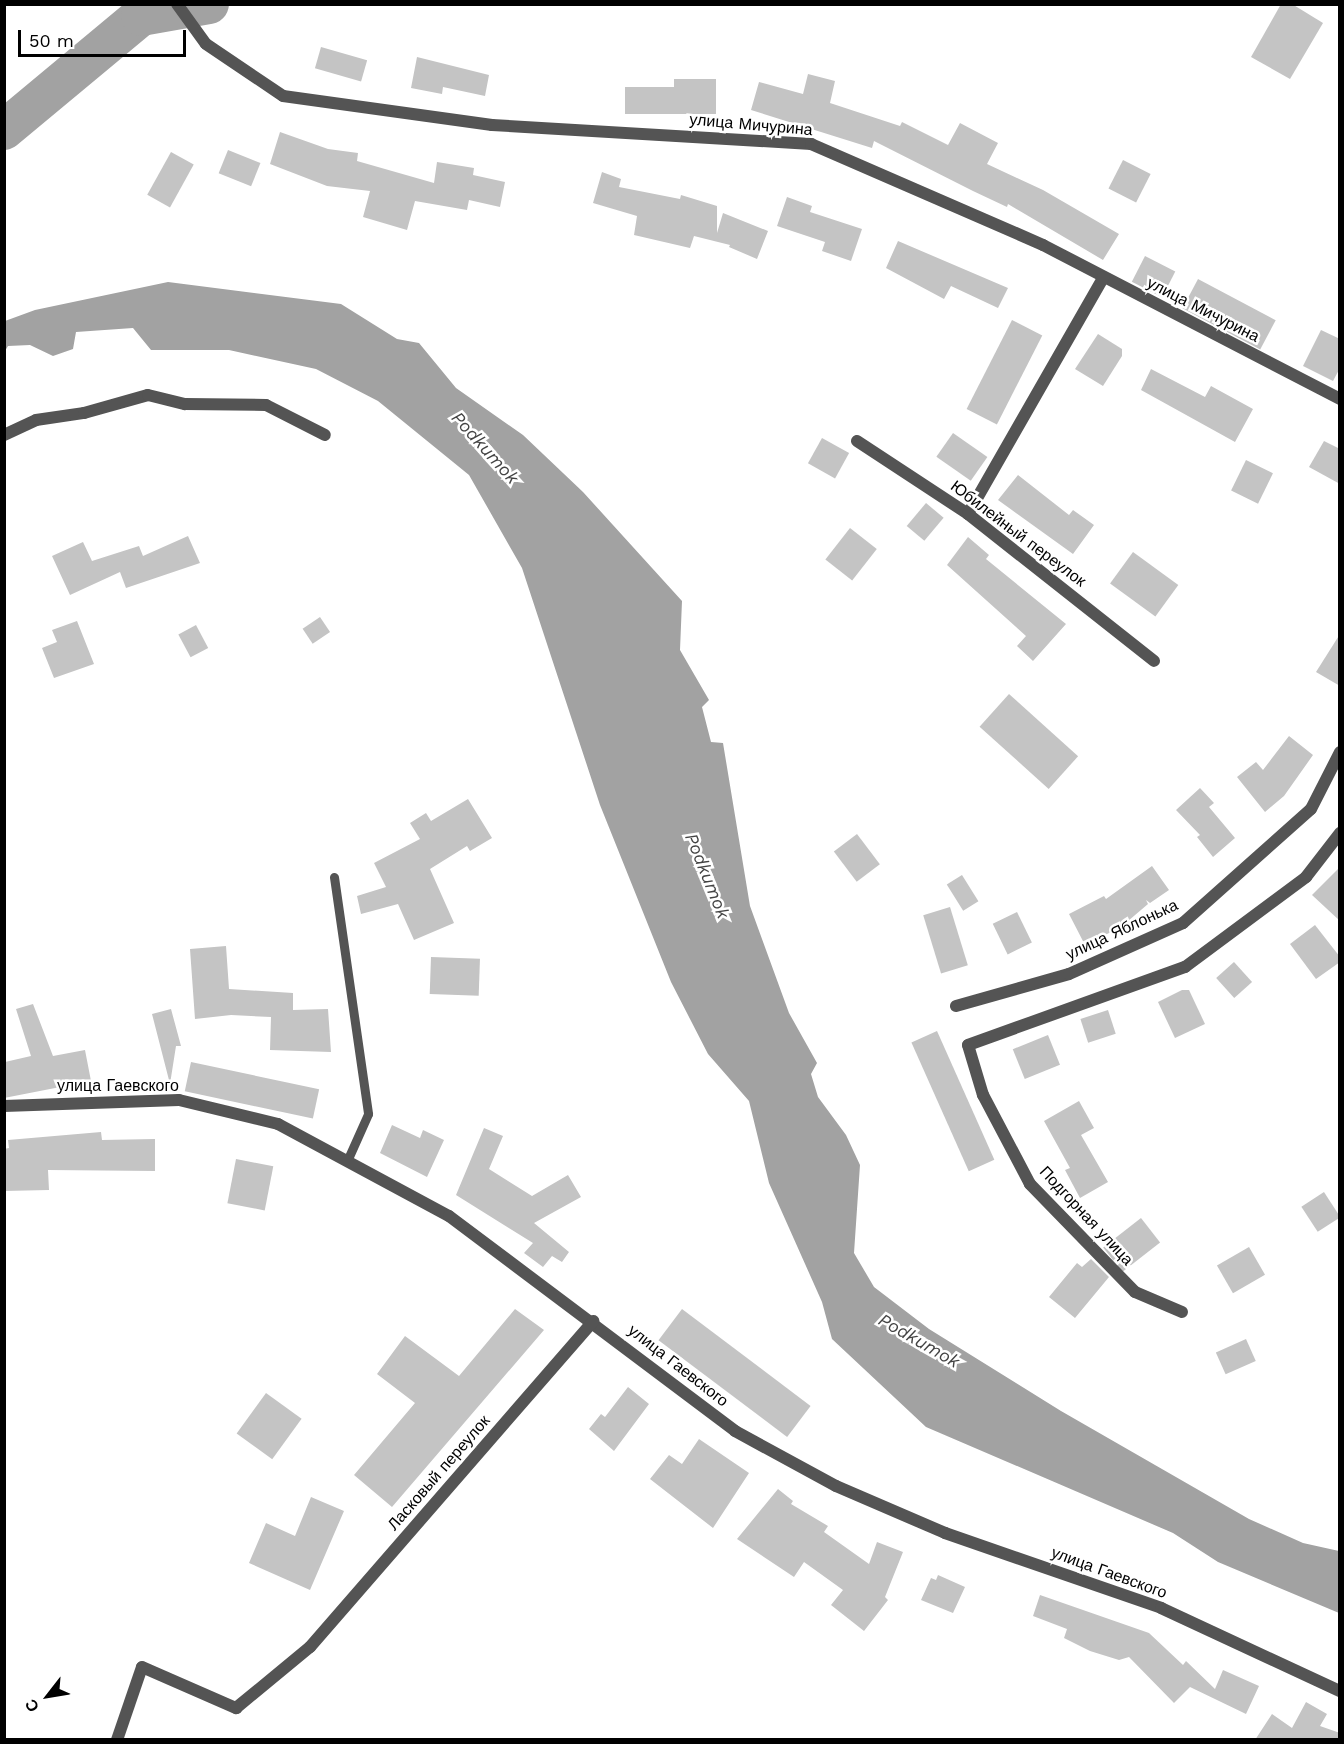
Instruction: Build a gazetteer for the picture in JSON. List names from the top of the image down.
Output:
{
  "streets": {
    "street": [
      "улица Мичурина",
      "Юбилейный переулок",
      "улица Яблонька",
      "улица Гаевского",
      "Подгорная улица",
      "Ласковый переулок"
    ]
  },
  "crossings": [
    ["улица Гаевского", "Ласковый переулок"]
  ],
  "water": ["Podkumok"],
  "scale_bar": "50 m",
  "north": "bottom left"
}
